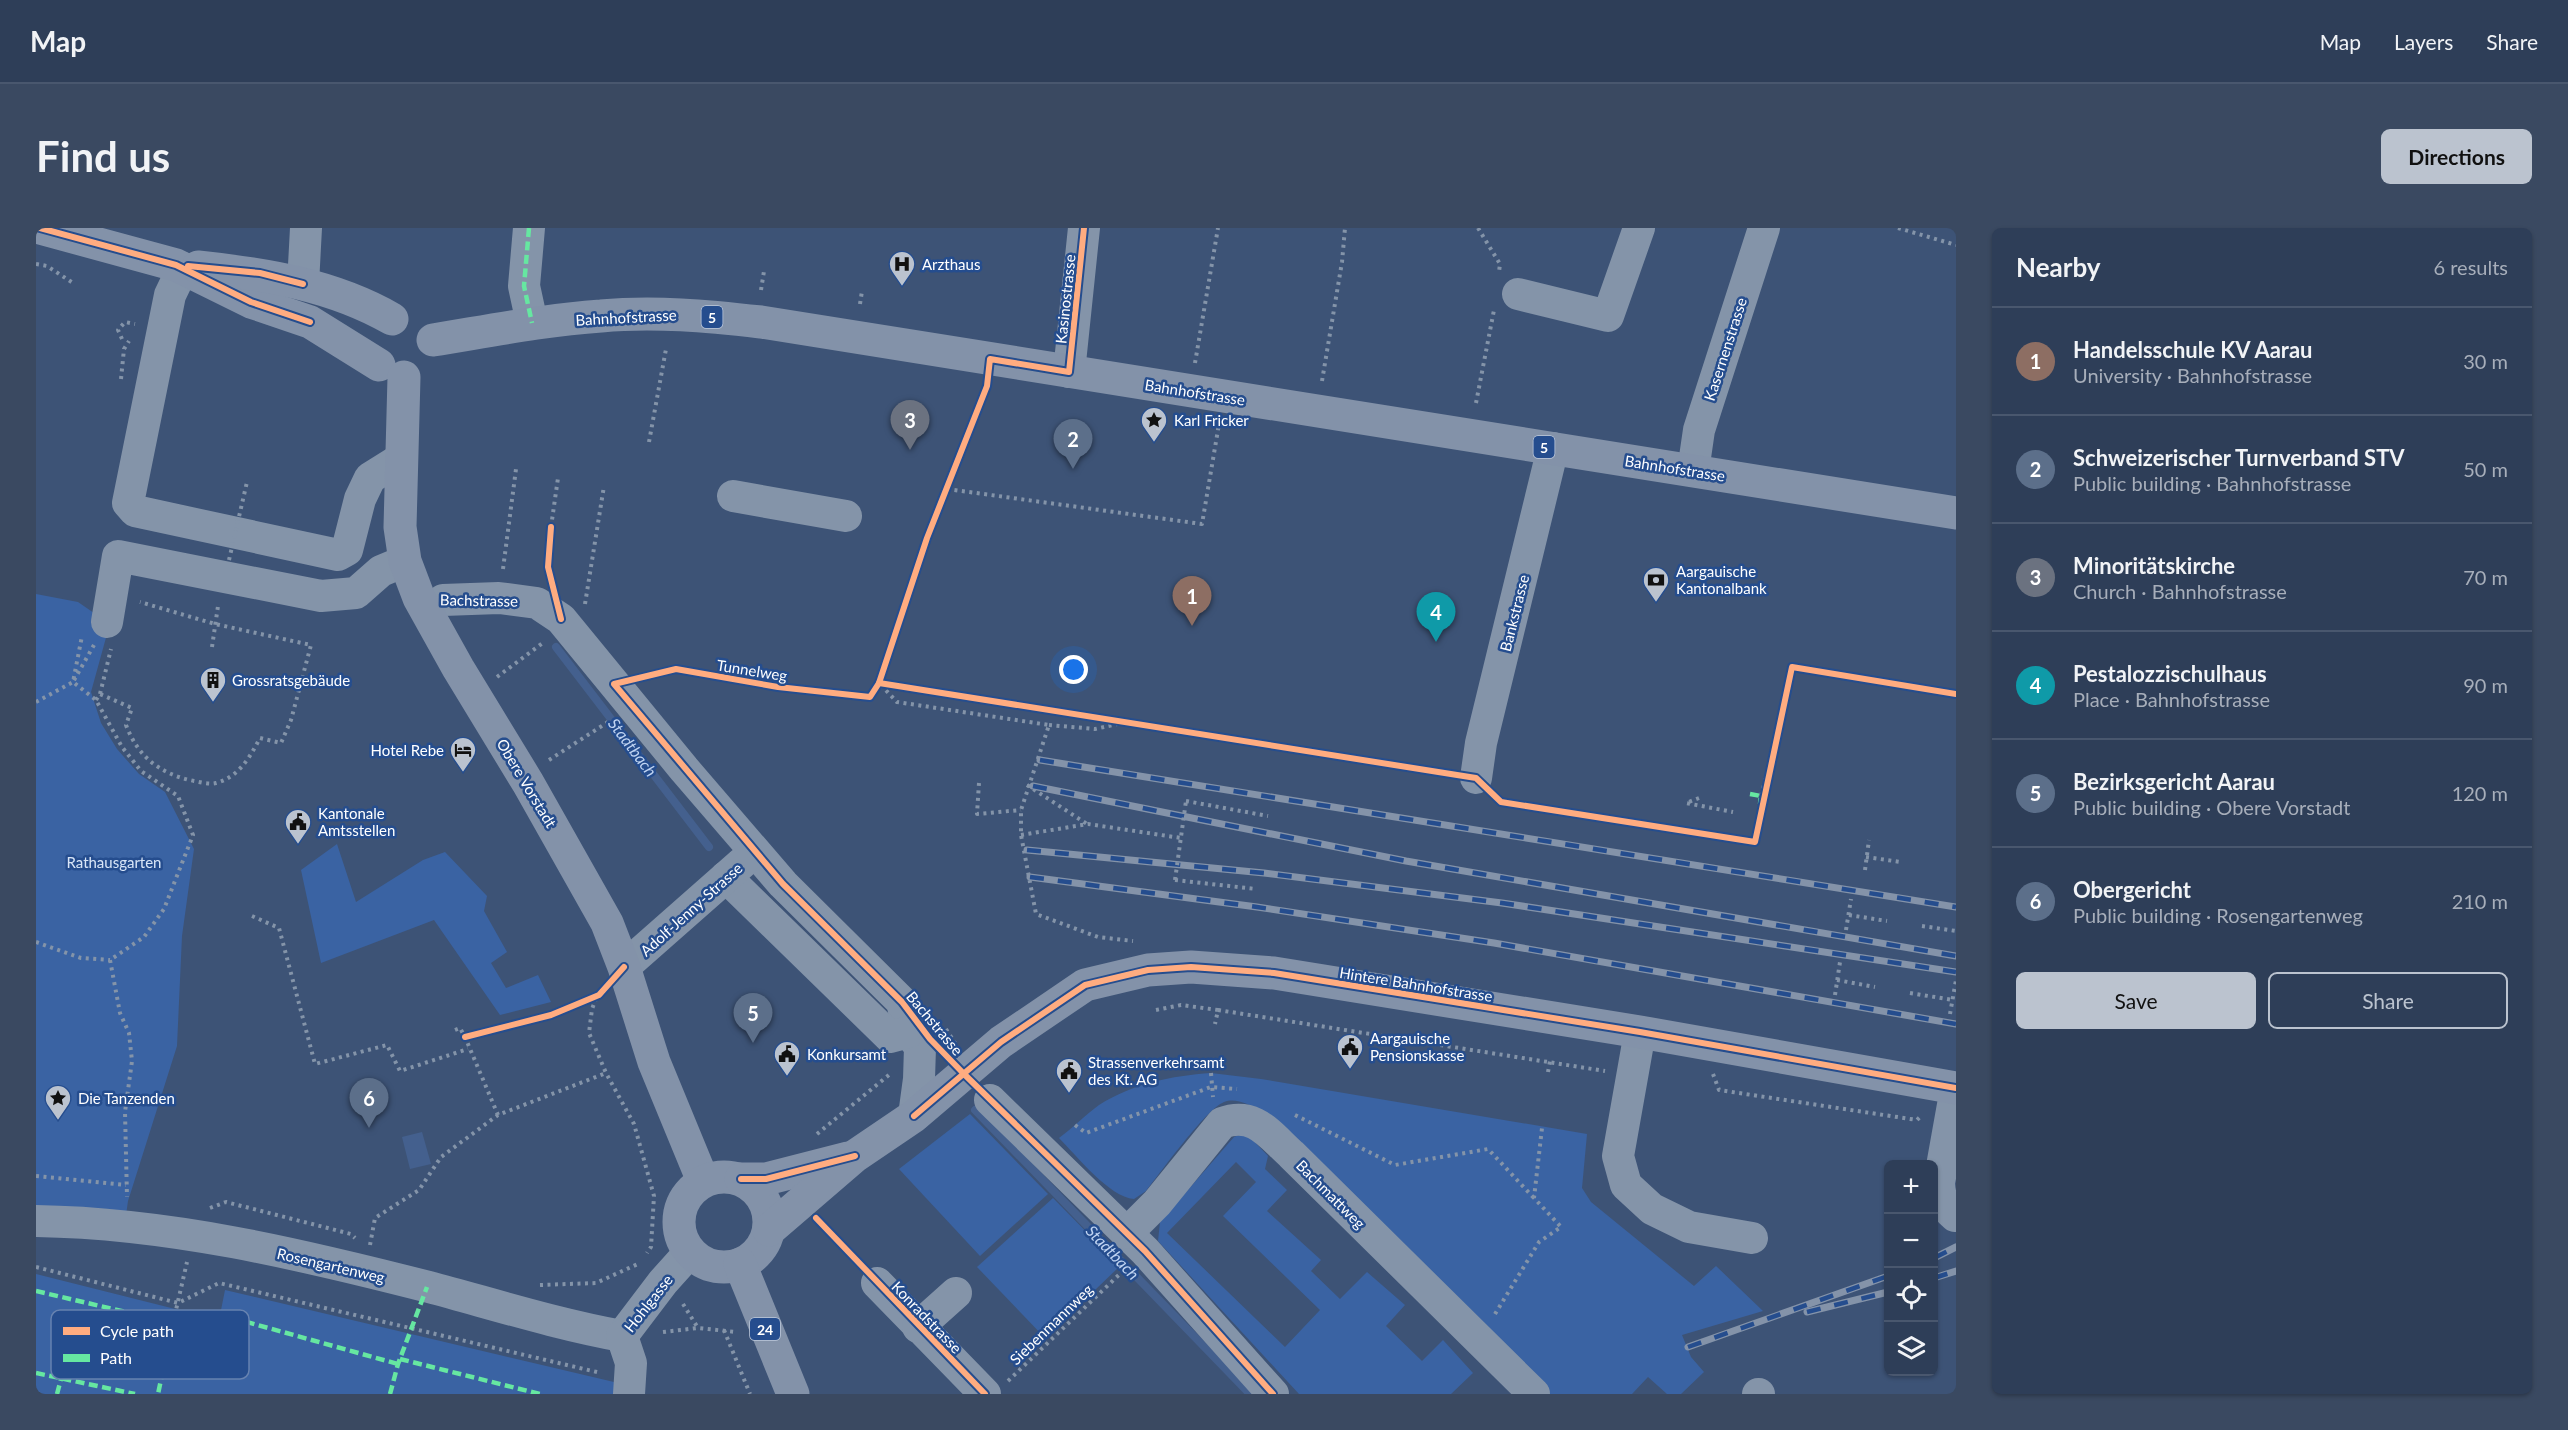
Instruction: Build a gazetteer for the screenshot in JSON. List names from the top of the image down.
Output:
{
  "streets": {
    "main road": [
      "Bahnhofstrasse",
      "5",
      "Obere Vorstadt",
      "Hintere Bahnhofstrasse",
      "24"
    ],
    "street": [
      "Kasinostrasse",
      "Kasernenstrasse",
      "Bachstrasse",
      "Bankstrasse",
      "Adolf-Jenny-Strasse",
      "Bachmattweg",
      "Rosengartenweg",
      "Hohlgasse",
      "Konradstrasse"
    ],
    "path": ["Siebenmannweg"],
    "cycle path": ["Tunnelweg"]
  },
  "crossings": [
    ["Kasinostrasse", "Bahnhofstrasse"],
    ["Bahnhofstrasse", "Kasernenstrasse"],
    ["Bahnhofstrasse", "Bankstrasse"],
    ["Bahnhofstrasse", "Obere Vorstadt"],
    ["Bachstrasse", "Tunnelweg"],
    ["Bachstrasse", "Adolf-Jenny-Strasse"],
    ["Bachstrasse", "Hintere Bahnhofstrasse"],
    ["Obere Vorstadt", "Adolf-Jenny-Strasse"],
    ["Obere Vorstadt", "Hintere Bahnhofstrasse"],
    ["Obere Vorstadt", "Hohlgasse"],
    ["Obere Vorstadt", "24"],
    ["Hintere Bahnhofstrasse", "Hohlgasse"],
    ["Hintere Bahnhofstrasse", "24"],
    ["Rosengartenweg", "Hohlgasse"],
    ["Hohlgasse", "24"],
    ["Konradstrasse", "Siebenmannweg"]
  ],
  "water": ["Stadtbach"],
  "parks": ["Rathausgarten"],
  "places": {
    "hospital": ["Arzthaus"],
    "place": ["Karl Fricker", "Die Tanzenden"],
    "bank": ["Aargauische Kantonalbank"],
    "building": ["Grossratsgebäude"],
    "hotel": ["Hotel Rebe"],
    "public building": [
      "Kantonale Amtsstellen",
      "Aargauische Pensionskasse",
      "Konkursamt",
      "Strassenverkehrsamt des Kt. AG"
    ]
  },
  "legend": ["Cycle path", "Path"],
  "page": {
    "header": "Map",
    "nav": ["Map", "Layers", "Share"],
    "buttons": [
      "Directions",
      ["Save", "Share"]
    ],
    "title": "Find us",
    "heading": ["Nearby", "6 results"],
    "list": [
      {
        "mark": "1",
        "name": "Handelsschule KV Aarau",
        "note": "University · Bahnhofstrasse",
        "value": "30 m"
      },
      {
        "mark": "2",
        "name": "Schweizerischer Turnverband STV",
        "note": "Public building · Bahnhofstrasse",
        "value": "50 m"
      },
      {
        "mark": "3",
        "name": "Minoritätskirche",
        "note": "Church · Bahnhofstrasse",
        "value": "70 m"
      },
      {
        "mark": "4",
        "name": "Pestalozzischulhaus",
        "note": "Place · Bahnhofstrasse",
        "value": "90 m"
      },
      {
        "mark": "5",
        "name": "Bezirksgericht Aarau",
        "note": "Public building · Obere Vorstadt",
        "value": "120 m"
      },
      {
        "mark": "6",
        "name": "Obergericht",
        "note": "Public building · Rosengartenweg",
        "value": "210 m"
      }
    ],
    "pins": [
      "3",
      "2",
      "1",
      "4",
      "5",
      "6"
    ],
    "map_buttons": ["+", "−"]
  }
}
